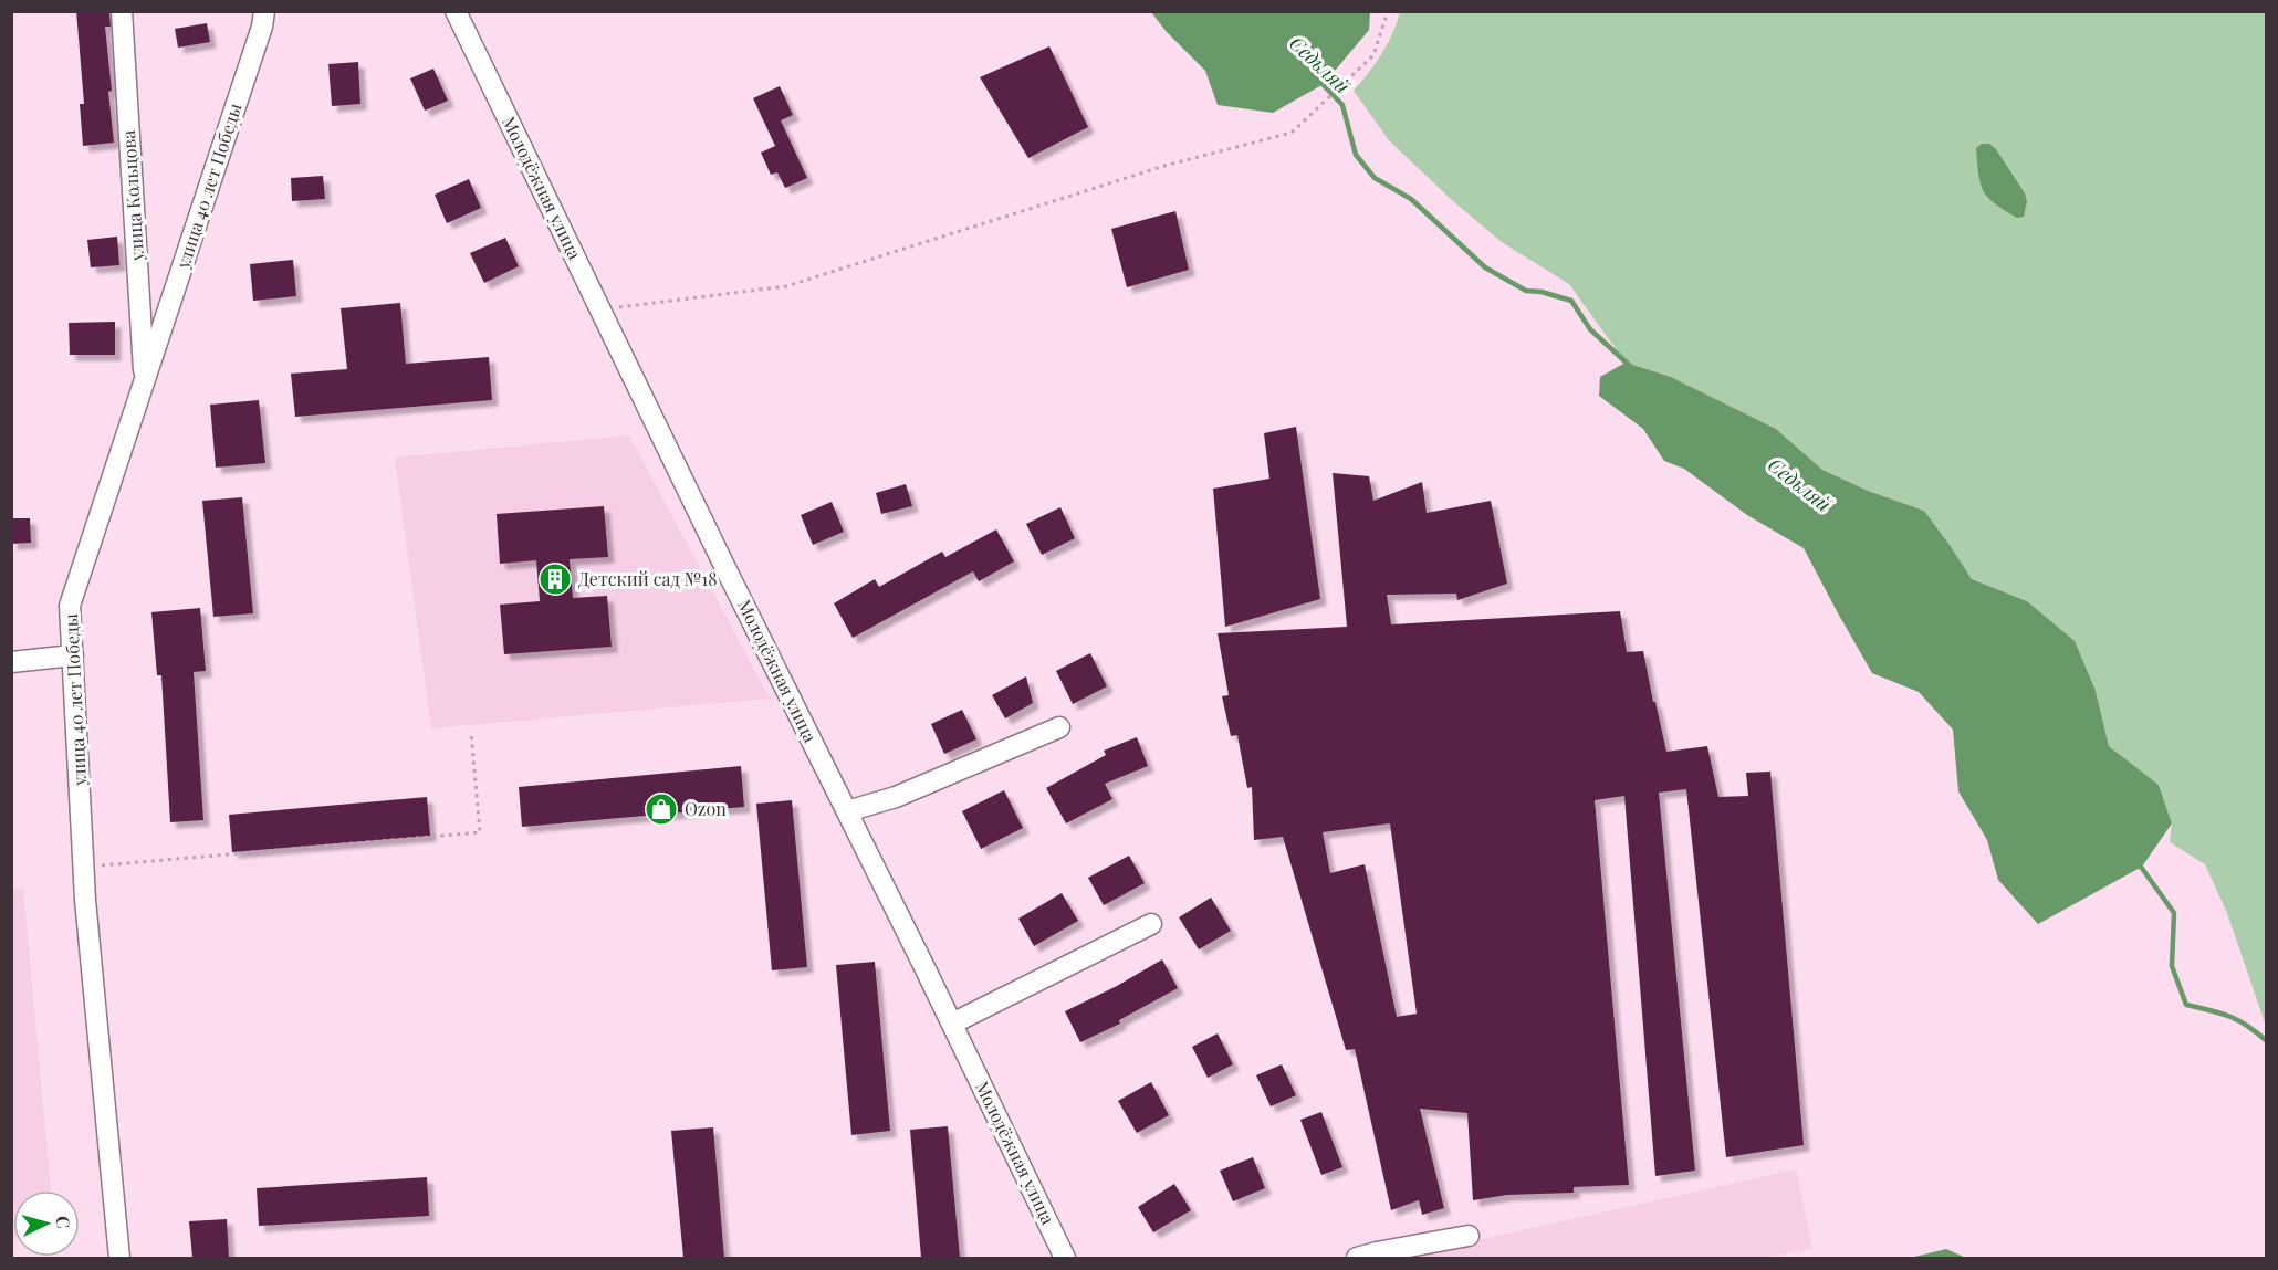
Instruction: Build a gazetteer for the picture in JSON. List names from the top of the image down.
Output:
{
  "streets": {
    "street": ["улица 40 лет Победы", "Молодёжная улица", "улица Кольцова"]
  },
  "crossings": [
    ["улица 40 лет Победы", "улица Кольцова"]
  ],
  "water": ["Седьляй"],
  "places": {
    "building": ["Детский сад №18"],
    "shop": ["Ozon"]
  },
  "north": "right"
}
